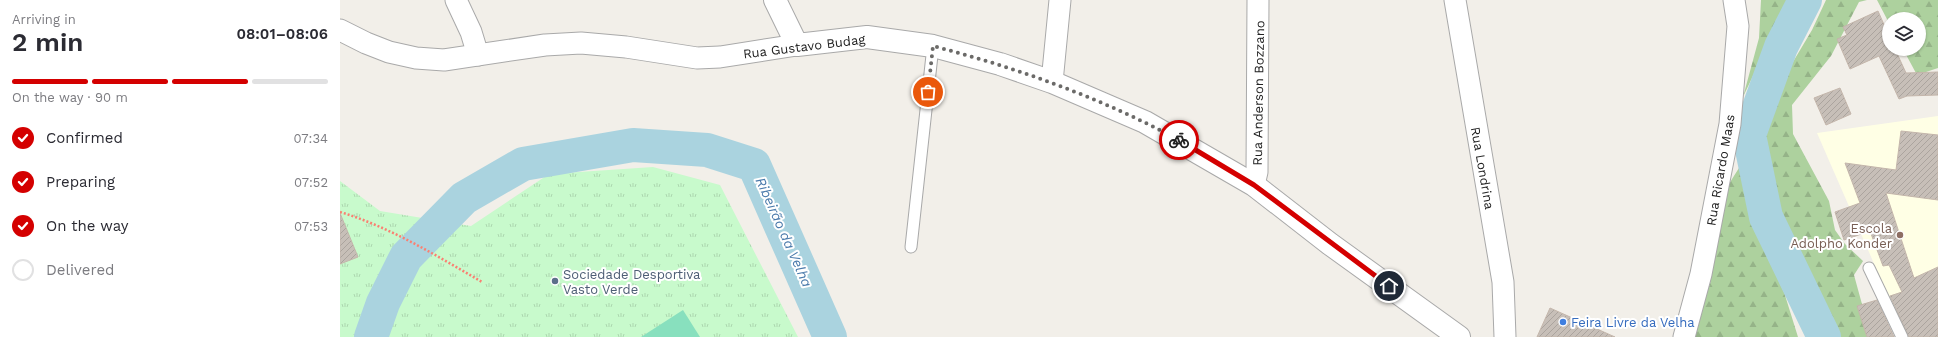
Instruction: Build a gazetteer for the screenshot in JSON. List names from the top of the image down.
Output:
{
  "streets": {
    "street": [
      "Rua Gustavo Budag",
      "Rua Anderson Bozzano",
      "Rua Londrina",
      "Rua Ricardo Maas"
    ]
  },
  "crossings": [
    ["Rua Gustavo Budag", "Rua Anderson Bozzano"]
  ],
  "water": ["Ribeirão da Velha"],
  "places": ["Escola Adolpho Konder", "Sociedade Desportiva Vasto Verde", "Feira Livre da Velha"],
  "page": {
    "heading": ["2 min", "Arriving in", "08:01–08:06"],
    "bar": "On the way · 90 m",
    "list": [
      ["Confirmed", "07:34"],
      ["Preparing", "07:52"],
      ["On the way", "07:53"],
      "Delivered"
    ]
  }
}
